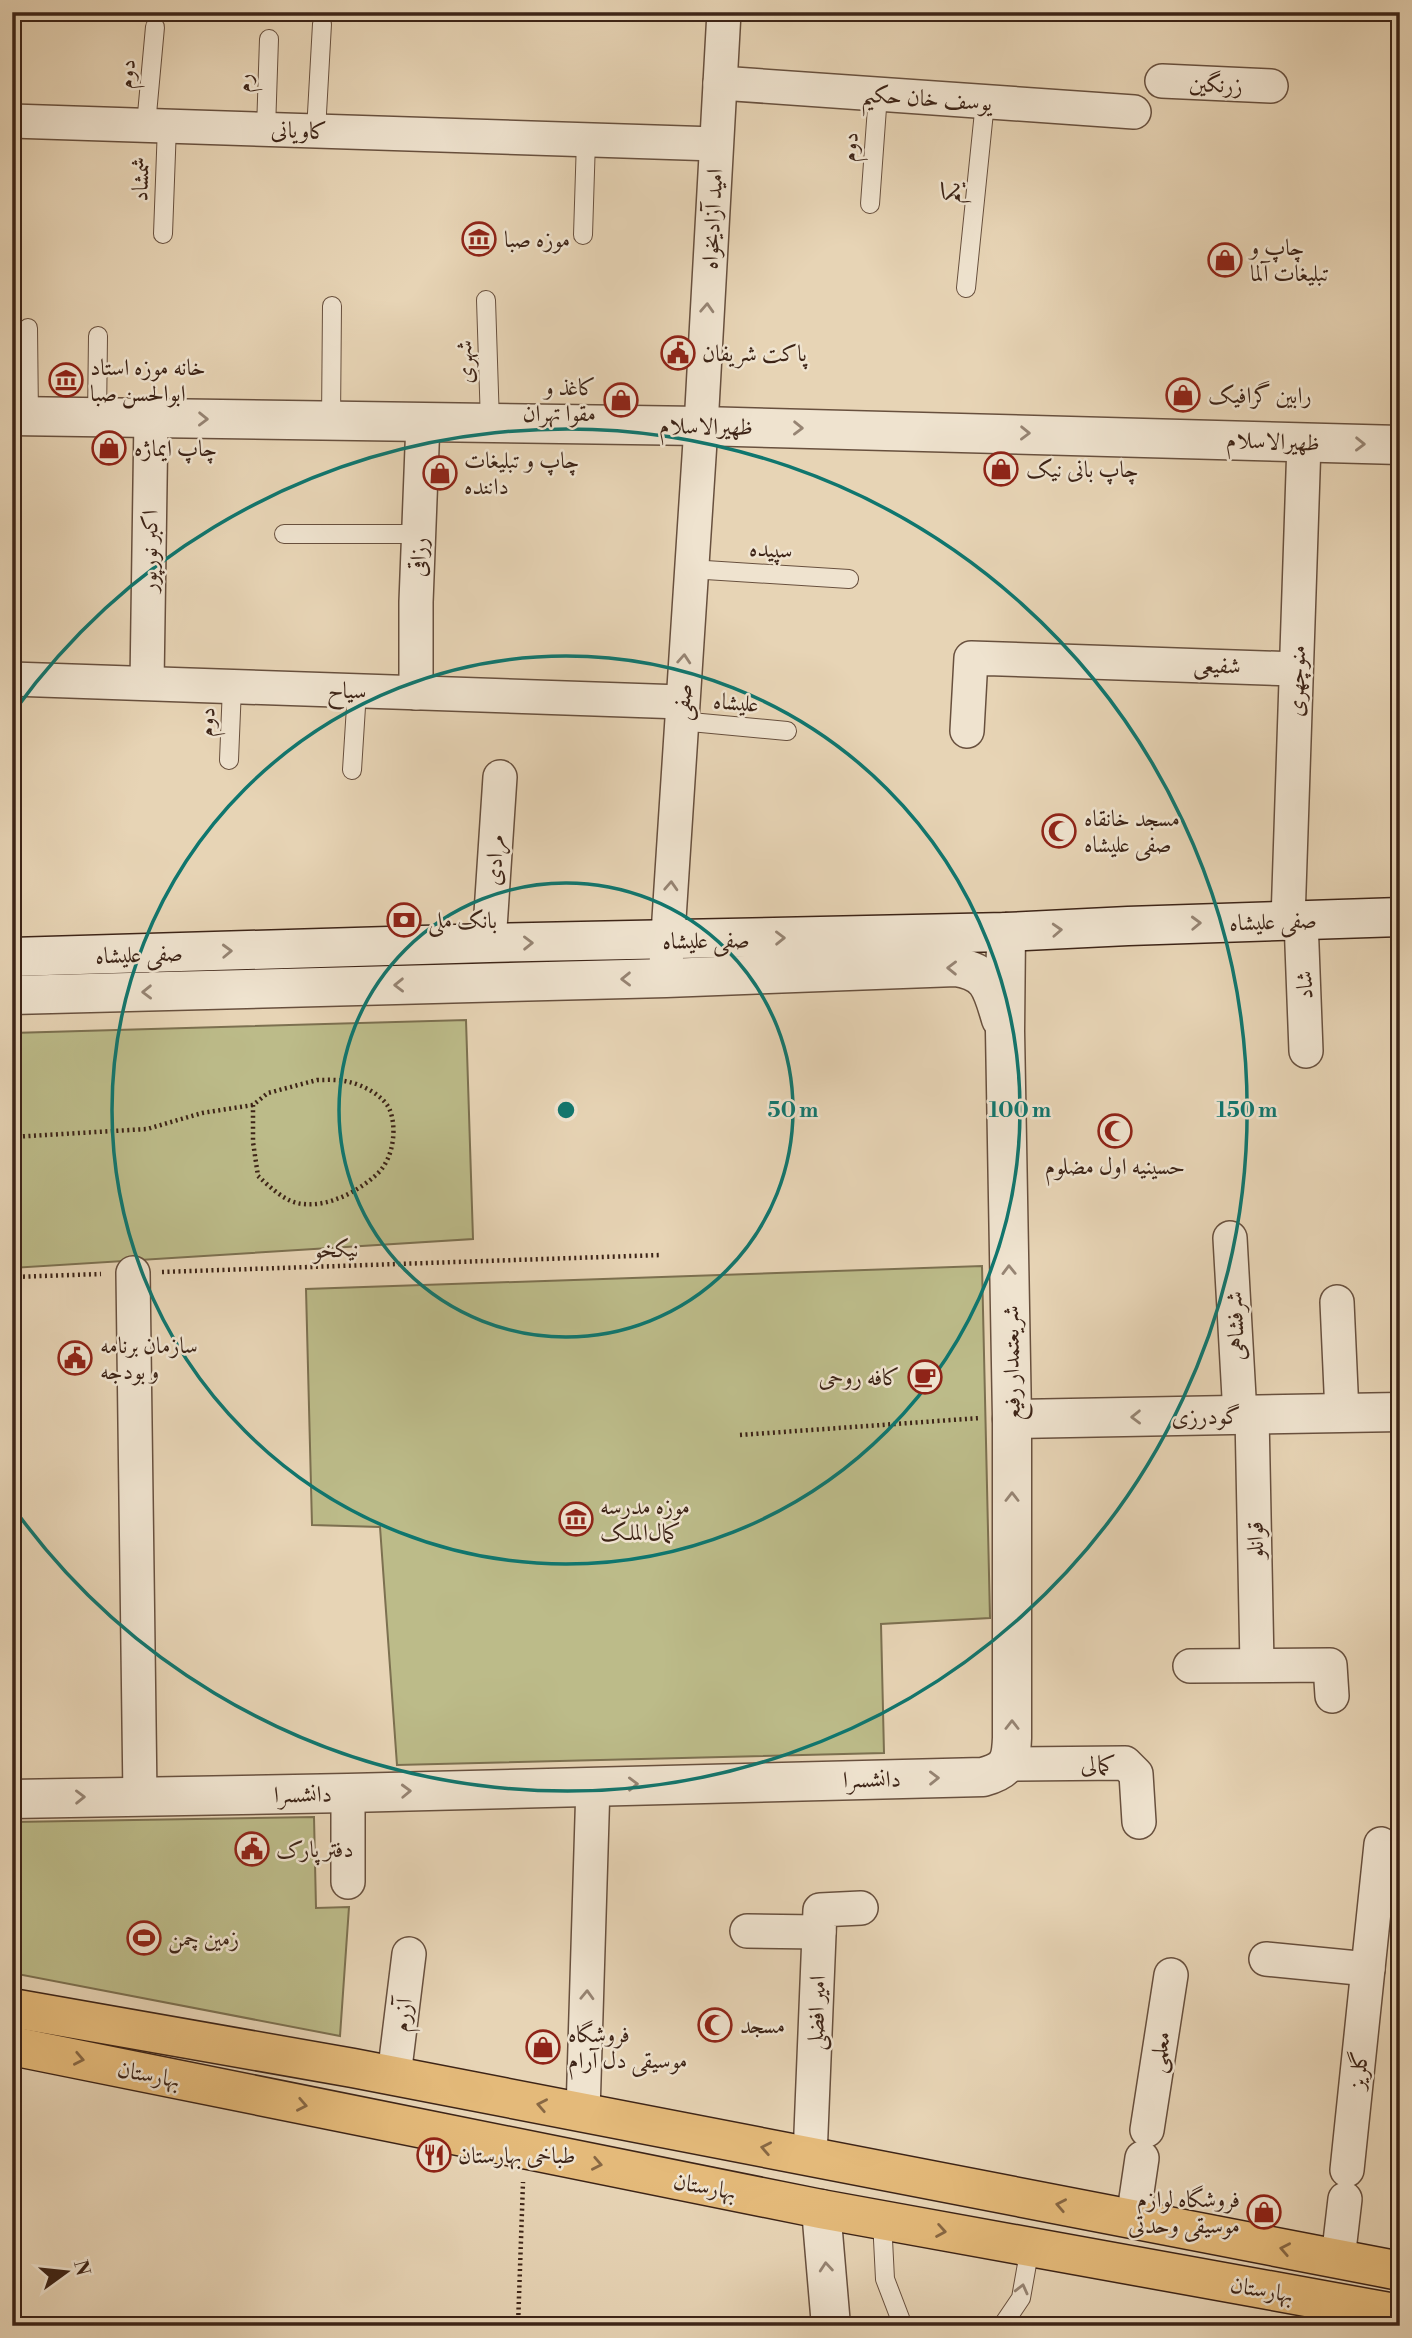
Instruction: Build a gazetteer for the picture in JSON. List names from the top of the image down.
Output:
{
  "streets": {
    "main road": ["بهارستان"],
    "street": [
      "زرنگین",
      "یوسف خان حکیم",
      "کاویانی",
      "امید آزادیخواه",
      "ظهیرالاسلام",
      "اکبر نورپور",
      "رزاقی",
      "شفیعی",
      "منوچهری",
      "سیاح",
      "صفی",
      "مرادی",
      "صفی علیشاه",
      "شاد",
      "شرفشاهی",
      "شریعتمدار رفیع",
      "گودرزی",
      "قوانلو",
      "کمالی",
      "دانشسرا",
      "امیر افضلی",
      "آزرم",
      "معلمی",
      "گلریز"
    ],
    "lane": [
      "دوم",
      "رم",
      "شمشاد",
      "یکم",
      "شهری",
      "سپیده",
      "علیشاه"
    ],
    "path": ["نیکخو"]
  },
  "crossings": [
    ["دوم", "یوسف خان حکیم"],
    ["دوم", "کاویانی"],
    ["دوم", "شمشاد"],
    ["دوم", "سیاح"],
    ["رم", "کاویانی"],
    ["یوسف خان حکیم", "یکم"],
    ["یوسف خان حکیم", "امید آزادیخواه"],
    ["کاویانی", "شمشاد"],
    ["کاویانی", "امید آزادیخواه"],
    ["امید آزادیخواه", "ظهیرالاسلام"],
    ["امید آزادیخواه", "صفی"],
    ["شهری", "ظهیرالاسلام"],
    ["ظهیرالاسلام", "اکبر نورپور"],
    ["ظهیرالاسلام", "رزاقی"],
    ["ظهیرالاسلام", "منوچهری"],
    ["ظهیرالاسلام", "صفی"],
    ["سپیده", "صفی"],
    ["اکبر نورپور", "سیاح"],
    ["رزاقی", "سیاح"],
    ["شفیعی", "منوچهری"],
    ["منوچهری", "صفی علیشاه"],
    ["منوچهری", "شاد"],
    ["سیاح", "صفی"],
    ["سیاح", "علیشاه"],
    ["صفی", "علیشاه"],
    ["صفی", "صفی علیشاه"],
    ["مرادی", "صفی علیشاه"],
    ["صفی علیشاه", "شاد"],
    ["صفی علیشاه", "شریعتمدار رفیع"],
    ["شرفشاهی", "گودرزی"],
    ["شرفشاهی", "قوانلو"],
    ["شریعتمدار رفیع", "گودرزی"],
    ["شریعتمدار رفیع", "کمالی"],
    ["شریعتمدار رفیع", "دانشسرا"],
    ["گودرزی", "قوانلو"],
    ["کمالی", "دانشسرا"],
    ["امیر افضلی", "بهارستان"],
    ["آزرم", "بهارستان"],
    ["معلمی", "بهارستان"],
    ["گلریز", "بهارستان"]
  ],
  "one_way": [
    "امید آزادیخواه",
    "ظهیرالاسلام",
    "صفی",
    "شریعتمدار رفیع",
    "گودرزی",
    "دانشسرا"
  ],
  "places": {
    "museum": ["موزه صبا", "خانه موزه استاد ابوالحسن صبا", "موزه مدرسه کمال‌الملک"],
    "shop": [
      "چاپ و تبلیغات آلما",
      "رابین گرافیک",
      "کاغذ و مقوا تهران",
      "چاپ ایماژه",
      "چاپ بانی‌ نیک",
      "چاپ و تبلیغات داننده",
      "فروشگاه موسیقی دل آرام",
      "فروشگاه لوازم موسیقی وحدتی"
    ],
    "public building": ["پاکت شریفان", "سازمان برنامه و بودجه", "دفتر پارک"],
    "mosque": ["مسجد خانقاه صفی علیشاه", "حسینیه اول مضلوم", "مسجد"],
    "bank": ["بانک ملی"],
    "cafe": ["کافه روحی"],
    "sports": ["زمین چمن"],
    "restaurant": ["طباخی بهارستان"]
  },
  "north": "right",
  "rings": ["50 m", "100 m", "150 m"]
}
